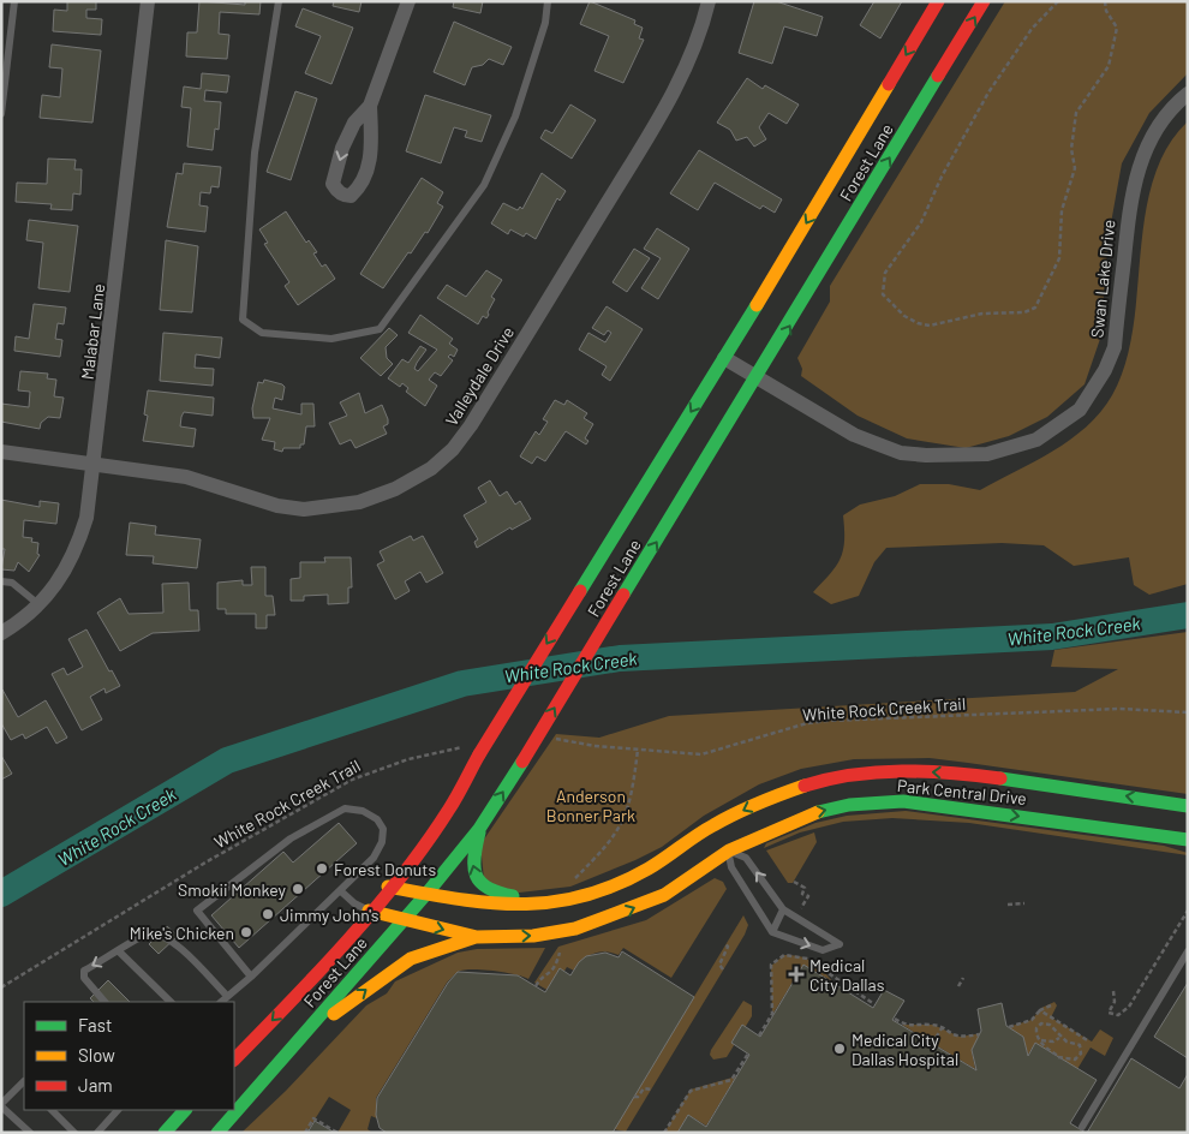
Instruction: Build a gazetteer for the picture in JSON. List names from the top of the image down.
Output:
{
  "streets": {
    "main road": ["Forest Lane", "Park Central Drive"],
    "street": ["Swan Lake Drive", "Malabar Lane", "Valleydale Drive"],
    "path": ["White Rock Creek Trail"]
  },
  "crossings": [
    ["Forest Lane", "Swan Lake Drive"],
    ["Forest Lane", "White Rock Creek Trail"],
    ["Forest Lane", "Park Central Drive"],
    ["Malabar Lane", "Valleydale Drive"]
  ],
  "water": ["White Rock Creek"],
  "parks": ["Anderson Bonner Park"],
  "places": {
    "other": [
      "Forest Donuts",
      "Smokii Monkey",
      "Jimmy John's",
      "Mike's Chicken",
      "Medical City Dallas Hospital"
    ],
    "health": ["Medical City Dallas"]
  },
  "legend": ["Fast", "Slow", "Jam"]
}
